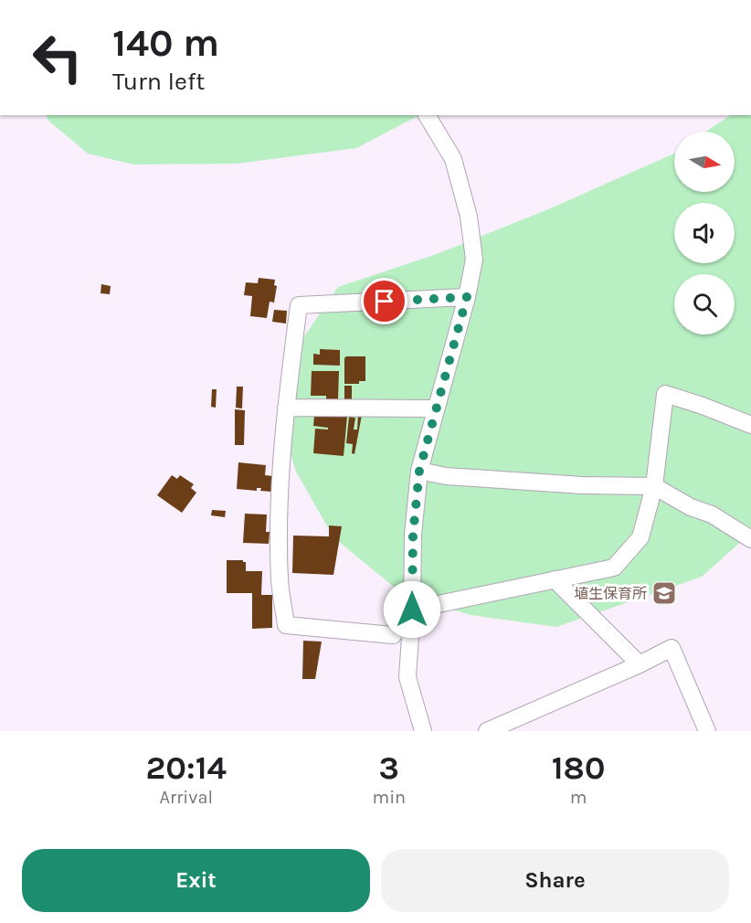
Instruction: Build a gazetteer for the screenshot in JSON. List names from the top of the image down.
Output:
{
  "places": {
    "school or university": ["埴生保育所"]
  },
  "north": "right",
  "page": {
    "turn": ["140 m", "Turn left"],
    "eta": [
      "20:14",
      "Arrival",
      "3",
      "min",
      "180",
      "m"
    ],
    "buttons": ["Exit", "Share"]
  }
}
